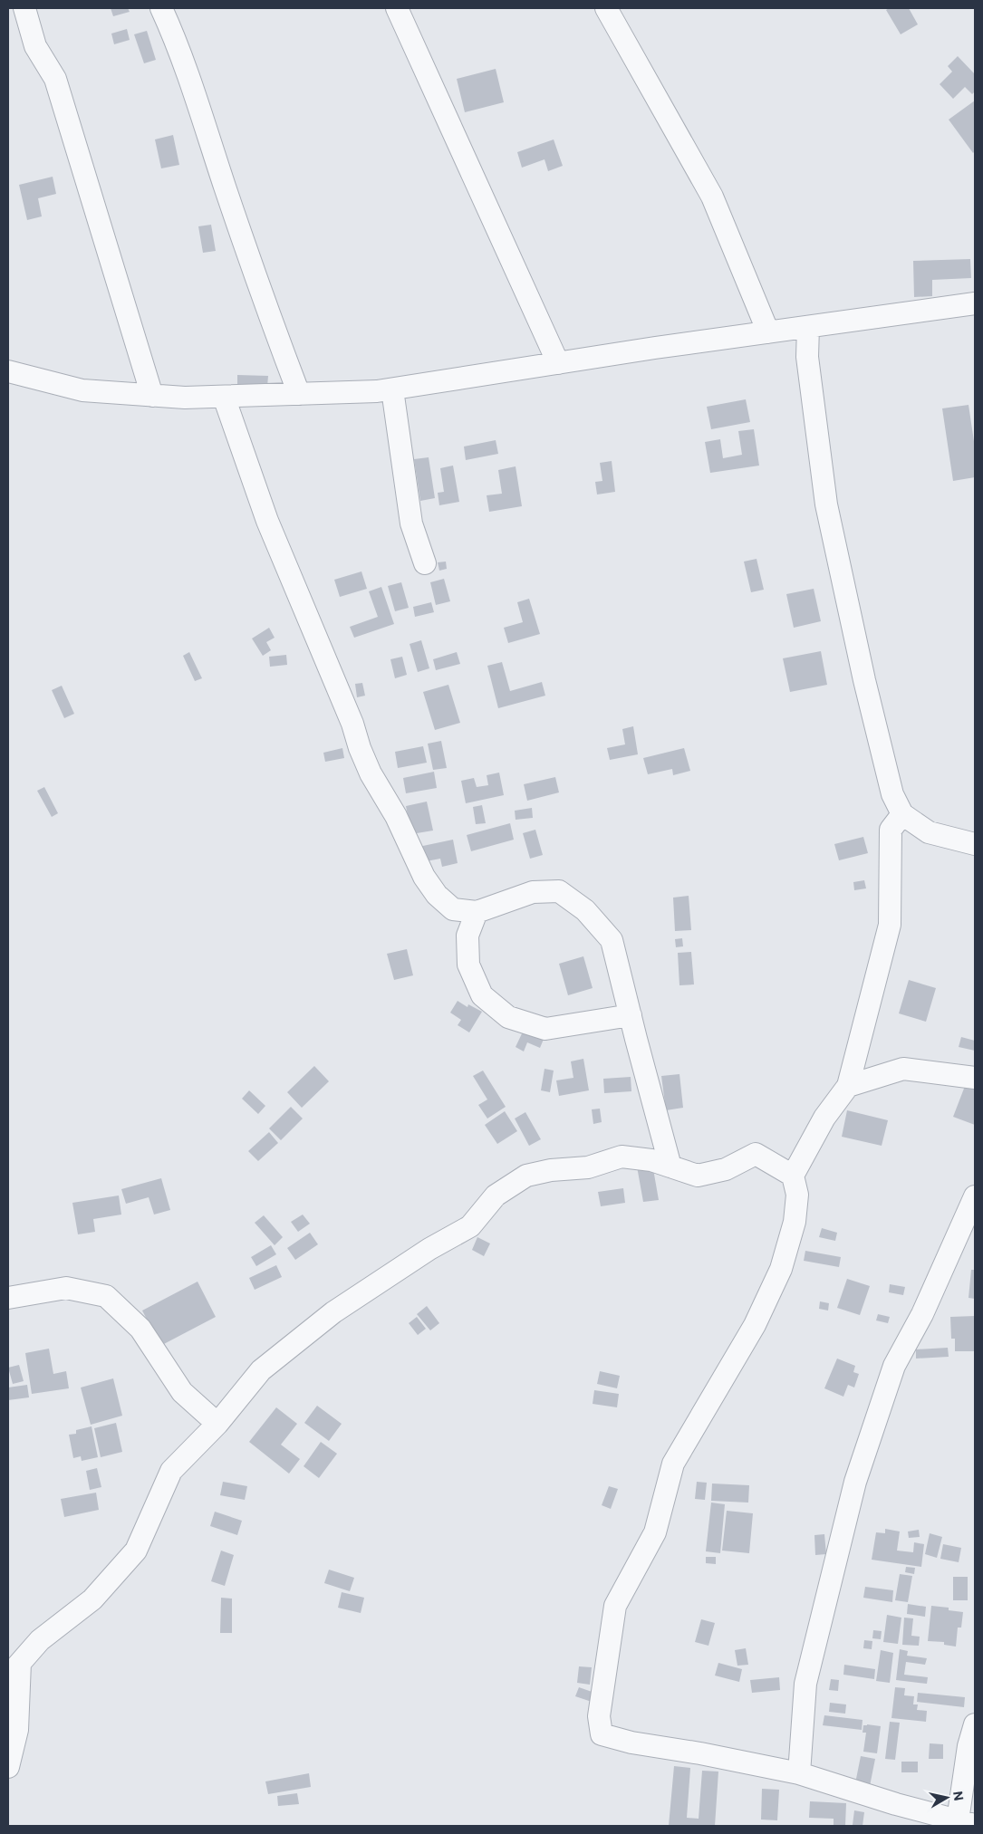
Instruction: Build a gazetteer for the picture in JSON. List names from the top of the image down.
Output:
{
  "north": "right"
}
